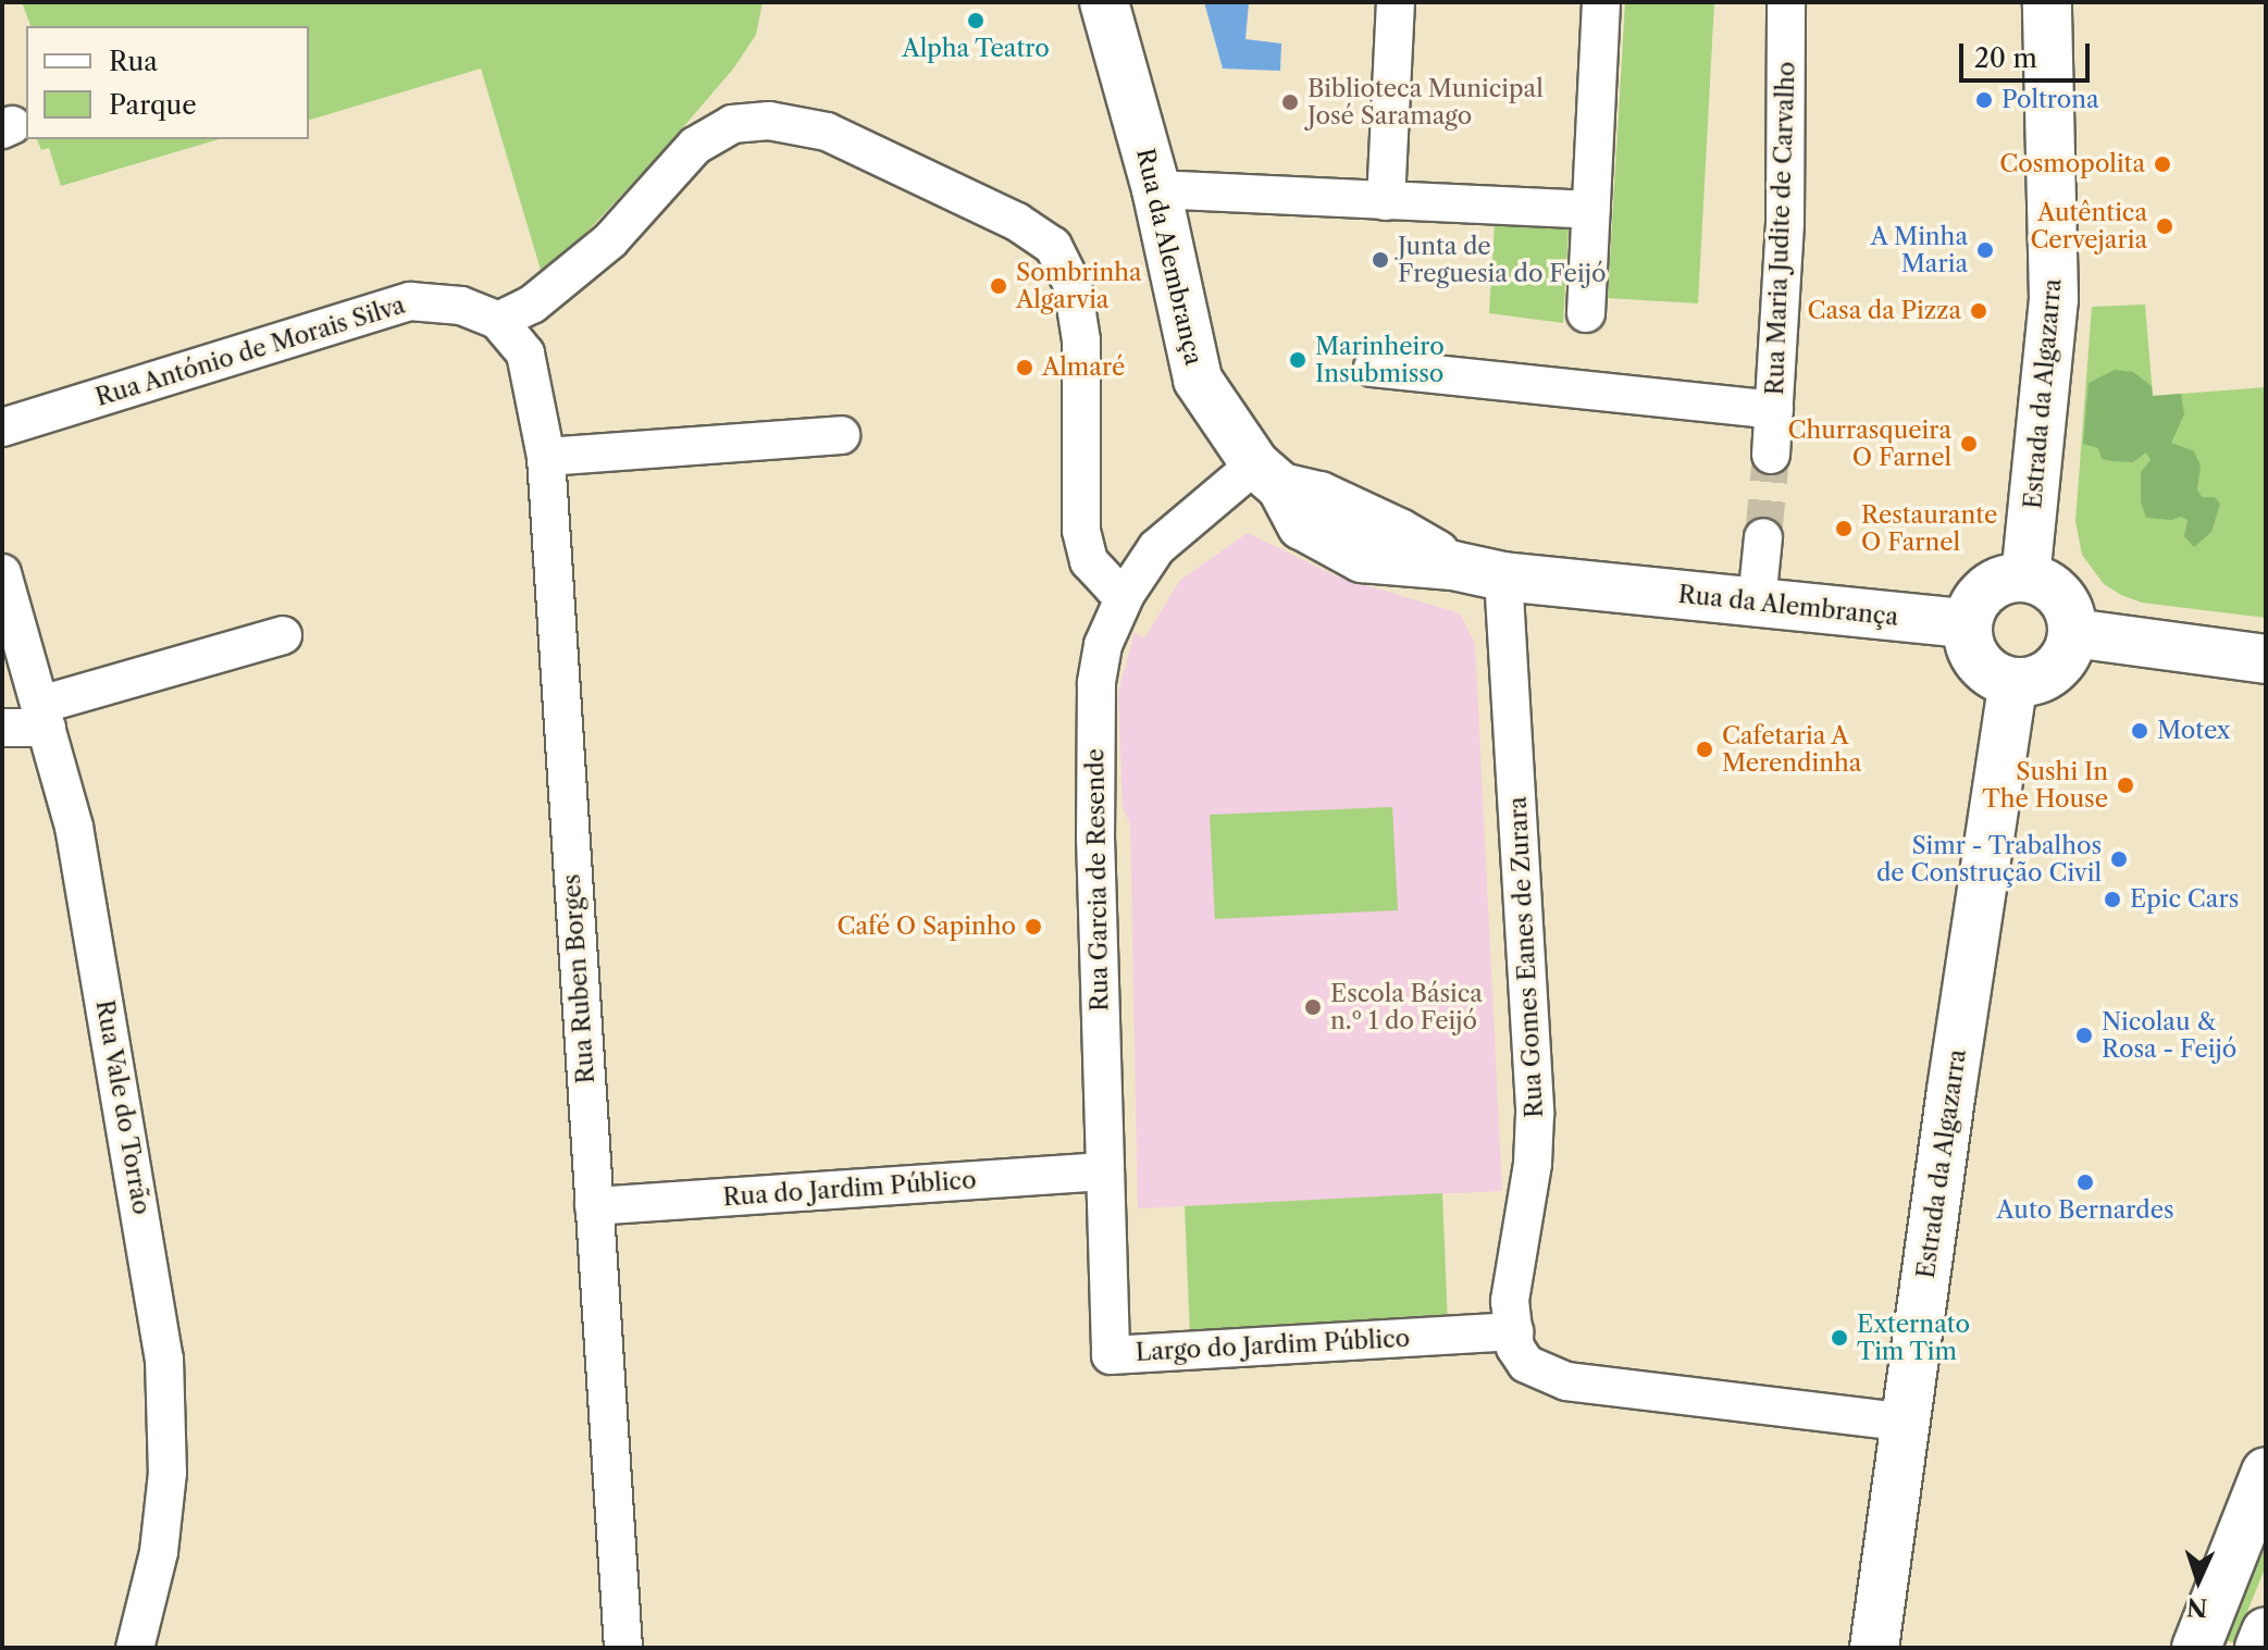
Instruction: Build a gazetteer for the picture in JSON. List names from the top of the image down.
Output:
{
  "streets": {
    "main road": ["Rua da Alembrança", "Estrada da Algazarra"],
    "street": [
      "Rua Maria Judite de Carvalho",
      "Rua António de Morais Silva",
      "Rua Garcia de Resende",
      "Rua Gomes Eanes de Zurara",
      "Rua Ruben Borges",
      "Rua Vale do Torrão",
      "Rua do Jardim Público",
      "Largo do Jardim Público"
    ]
  },
  "crossings": [
    ["Rua da Alembrança", "Estrada da Algazarra"],
    ["Rua da Alembrança", "Rua Garcia de Resende"],
    ["Rua da Alembrança", "Rua Gomes Eanes de Zurara"],
    ["Rua António de Morais Silva", "Rua Ruben Borges"],
    ["Estrada da Algazarra", "Rua Gomes Eanes de Zurara"],
    ["Rua Garcia de Resende", "Rua do Jardim Público"],
    ["Rua Garcia de Resende", "Largo do Jardim Público"],
    ["Rua Gomes Eanes de Zurara", "Largo do Jardim Público"],
    ["Rua Ruben Borges", "Rua do Jardim Público"],
    ["Rua do Jardim Público", "Largo do Jardim Público"]
  ],
  "places": [
    "Alpha Teatro",
    "Poltrona",
    "Biblioteca Municipal José Saramago",
    "Cosmopolita",
    "Autêntica Cervejaria",
    "A Minha Maria",
    "Junta de Freguesia do Feijó",
    "Sombrinha Algarvia",
    "Casa da Pizza",
    "Marinheiro Insubmisso",
    "Almaré",
    "Churrasqueira O Farnel",
    "Restaurante O Farnel",
    "Motex",
    "Cafetaria A Merendinha",
    "Sushi In The House",
    "Simr - Trabalhos de Construção Civil",
    "Epic Cars",
    "Café O Sapinho",
    "Escola Básica n.º 1 do Feijó",
    "Nicolau & Rosa - Feijó",
    "Auto Bernardes",
    "Externato Tim Tim"
  ],
  "legend": ["Rua", "Parque"],
  "scale_bar": "20 m",
  "north": "bottom"
}
